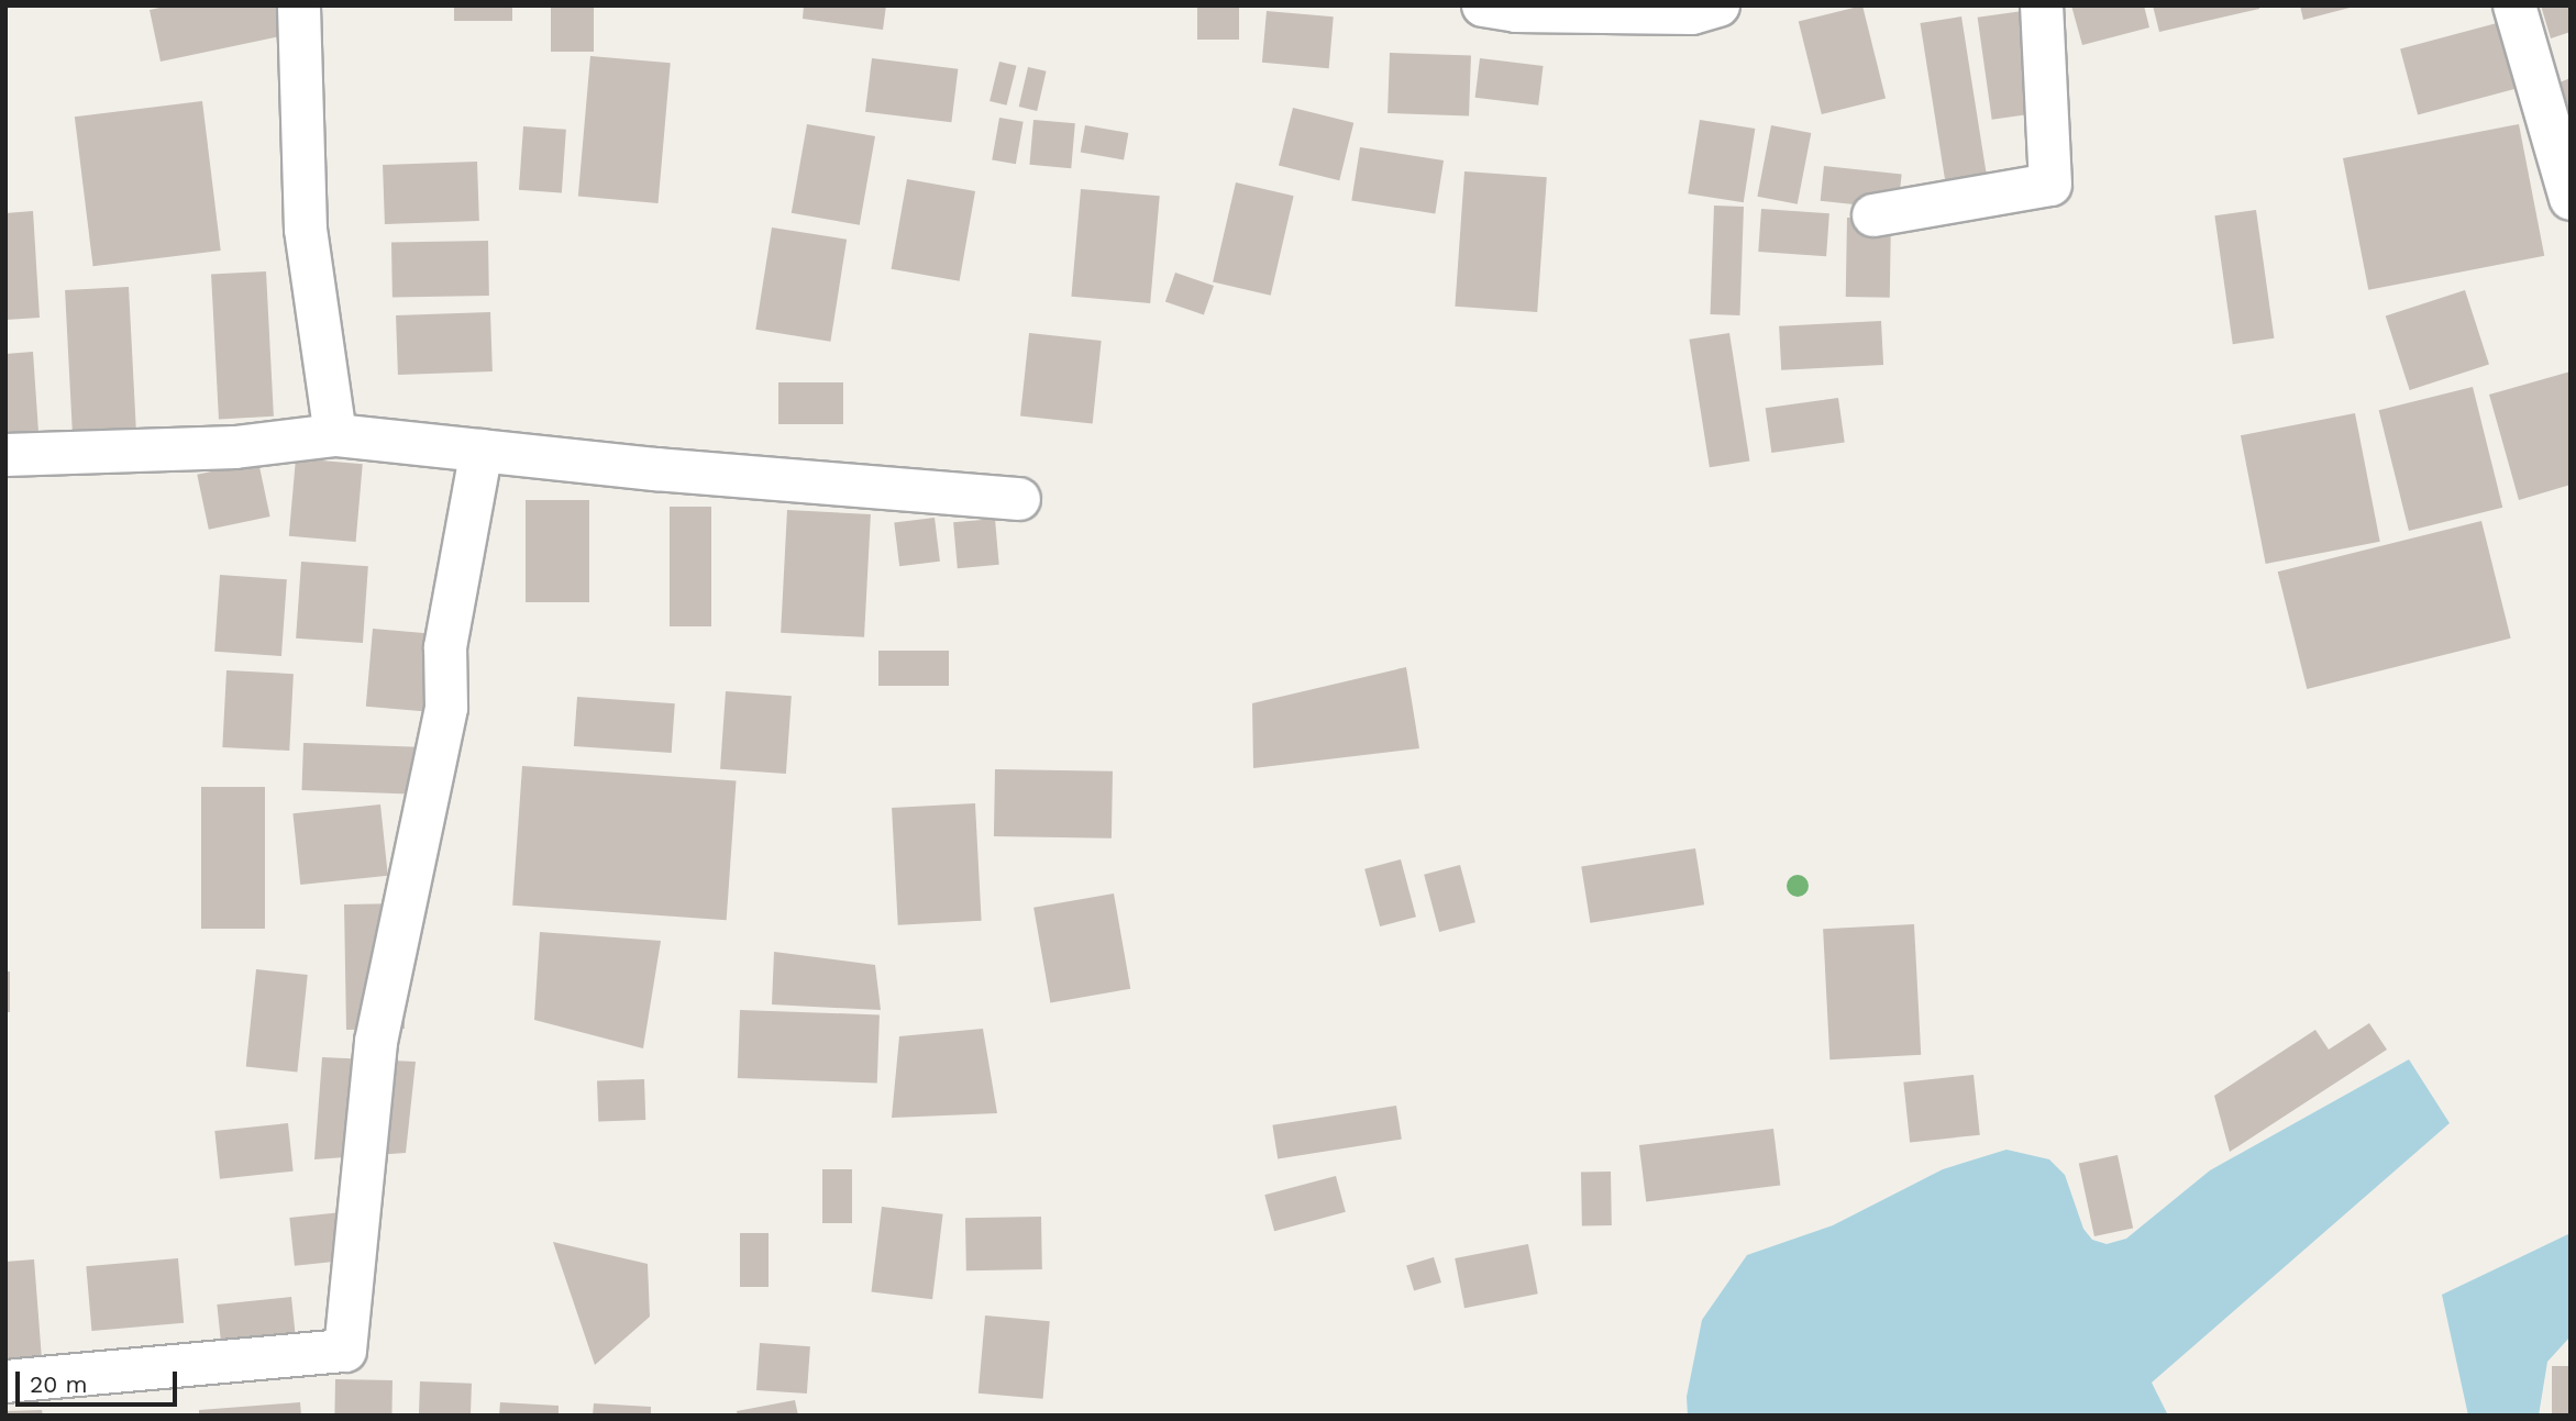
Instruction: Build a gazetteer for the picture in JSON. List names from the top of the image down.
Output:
{
  "scale_bar": "20 m"
}
